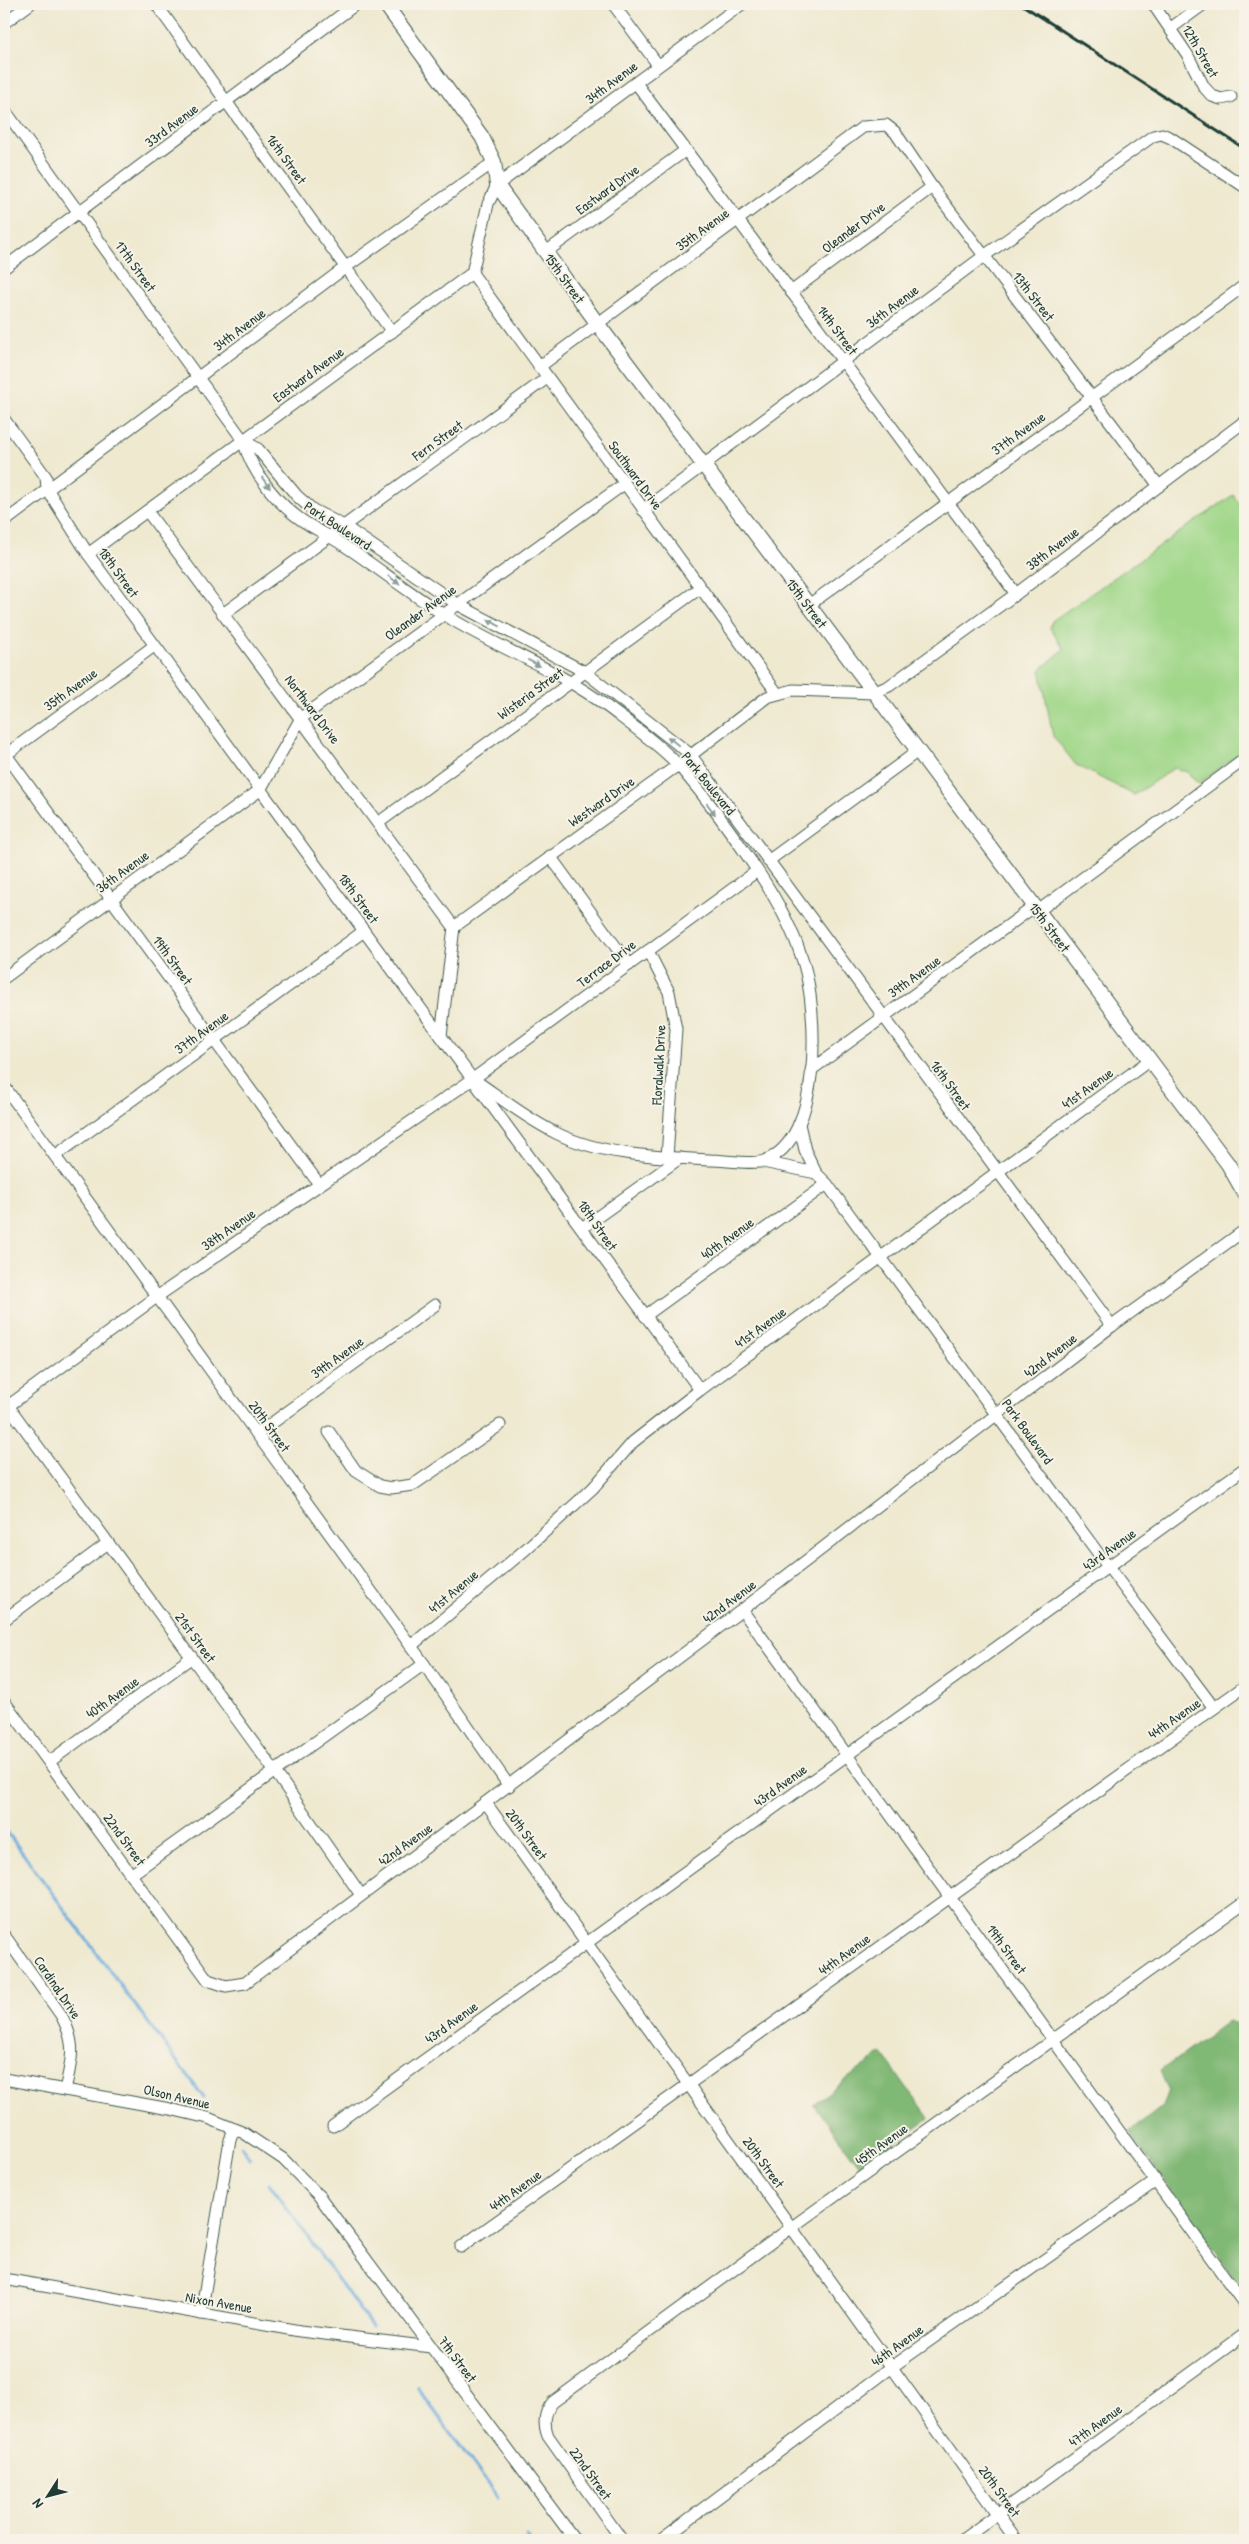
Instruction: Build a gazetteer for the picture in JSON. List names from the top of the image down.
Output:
{
  "streets": {
    "main road": ["15th Street"],
    "street": [
      "12th Street",
      "34th Avenue",
      "33rd Avenue",
      "16th Street",
      "Eastward Drive",
      "Oleander Drive",
      "35th Avenue",
      "17th Street",
      "13th Street",
      "36th Avenue",
      "14th Street",
      "Eastward Avenue",
      "37th Avenue",
      "Fern Street",
      "Southward Drive",
      "Park Boulevard",
      "38th Avenue",
      "18th Street",
      "Oleander Avenue",
      "Wisteria Street",
      "Northward Drive",
      "Westward Drive",
      "19th Street",
      "Terrace Drive",
      "39th Avenue",
      "Floralwalk Drive",
      "41st Avenue",
      "40th Avenue",
      "42nd Avenue",
      "20th Street",
      "43rd Avenue",
      "21st Street",
      "44th Avenue",
      "22nd Street",
      "Cardinal Drive",
      "Olson Avenue",
      "45th Avenue",
      "Nixon Avenue",
      "46th Avenue",
      "7th Street",
      "47th Avenue"
    ]
  },
  "crossings": [
    ["34th Avenue", "16th Street"],
    ["34th Avenue", "17th Street"],
    ["34th Avenue", "15th Street"],
    ["34th Avenue", "14th Street"],
    ["34th Avenue", "18th Street"],
    ["33rd Avenue", "16th Street"],
    ["33rd Avenue", "17th Street"],
    ["16th Street", "Eastward Avenue"],
    ["16th Street", "Park Boulevard"],
    ["16th Street", "39th Avenue"],
    ["16th Street", "41st Avenue"],
    ["16th Street", "42nd Avenue"],
    ["Eastward Drive", "15th Street"],
    ["Eastward Drive", "14th Street"],
    ["Oleander Drive", "13th Street"],
    ["Oleander Drive", "14th Street"],
    ["35th Avenue", "15th Street"],
    ["35th Avenue", "13th Street"],
    ["35th Avenue", "14th Street"],
    ["35th Avenue", "Southward Drive"],
    ["35th Avenue", "18th Street"],
    ["35th Avenue", "19th Street"],
    ["17th Street", "Eastward Avenue"],
    ["17th Street", "Park Boulevard"],
    ["15th Street", "36th Avenue"],
    ["15th Street", "37th Avenue"],
    ["15th Street", "38th Avenue"],
    ["15th Street", "Westward Drive"],
    ["15th Street", "39th Avenue"],
    ["15th Street", "41st Avenue"],
    ["13th Street", "36th Avenue"],
    ["13th Street", "37th Avenue"],
    ["13th Street", "38th Avenue"],
    ["36th Avenue", "14th Street"],
    ["36th Avenue", "Southward Drive"],
    ["36th Avenue", "18th Street"],
    ["36th Avenue", "Oleander Avenue"],
    ["36th Avenue", "19th Street"],
    ["14th Street", "37th Avenue"],
    ["14th Street", "38th Avenue"],
    ["Eastward Avenue", "Southward Drive"],
    ["Eastward Avenue", "Park Boulevard"],
    ["Eastward Avenue", "18th Street"],
    ["Eastward Avenue", "Northward Drive"],
    ["37th Avenue", "18th Street"],
    ["37th Avenue", "19th Street"],
    ["37th Avenue", "20th Street"],
    ["Fern Street", "Southward Drive"],
    ["Fern Street", "Park Boulevard"],
    ["Southward Drive", "Oleander Avenue"],
    ["Southward Drive", "Wisteria Street"],
    ["Southward Drive", "Westward Drive"],
    ["Park Boulevard", "Oleander Avenue"],
    ["Park Boulevard", "Wisteria Street"],
    ["Park Boulevard", "Westward Drive"],
    ["Park Boulevard", "Terrace Drive"],
    ["Park Boulevard", "39th Avenue"],
    ["Park Boulevard", "41st Avenue"],
    ["Park Boulevard", "40th Avenue"],
    ["Park Boulevard", "42nd Avenue"],
    ["Park Boulevard", "43rd Avenue"],
    ["Park Boulevard", "44th Avenue"],
    ["38th Avenue", "18th Street"],
    ["38th Avenue", "Westward Drive"],
    ["38th Avenue", "19th Street"],
    ["38th Avenue", "Terrace Drive"],
    ["38th Avenue", "20th Street"],
    ["38th Avenue", "21st Street"],
    ["18th Street", "Oleander Avenue"],
    ["18th Street", "Terrace Drive"],
    ["18th Street", "41st Avenue"],
    ["18th Street", "40th Avenue"],
    ["Oleander Avenue", "Northward Drive"],
    ["Wisteria Street", "Northward Drive"],
    ["Northward Drive", "Westward Drive"],
    ["19th Street", "42nd Avenue"],
    ["19th Street", "43rd Avenue"],
    ["19th Street", "44th Avenue"],
    ["19th Street", "45th Avenue"],
    ["19th Street", "46th Avenue"],
    ["Terrace Drive", "Floralwalk Drive"],
    ["39th Avenue", "20th Street"],
    ["41st Avenue", "20th Street"],
    ["40th Avenue", "21st Street"],
    ["40th Avenue", "22nd Street"],
    ["42nd Avenue", "20th Street"],
    ["42nd Avenue", "21st Street"],
    ["42nd Avenue", "22nd Street"],
    ["20th Street", "43rd Avenue"],
    ["20th Street", "44th Avenue"],
    ["20th Street", "45th Avenue"],
    ["20th Street", "46th Avenue"],
    ["20th Street", "47th Avenue"],
    ["22nd Street", "45th Avenue"],
    ["Cardinal Drive", "Olson Avenue"],
    ["Olson Avenue", "7th Street"],
    ["Nixon Avenue", "7th Street"]
  ],
  "north": "bottom left"
}
